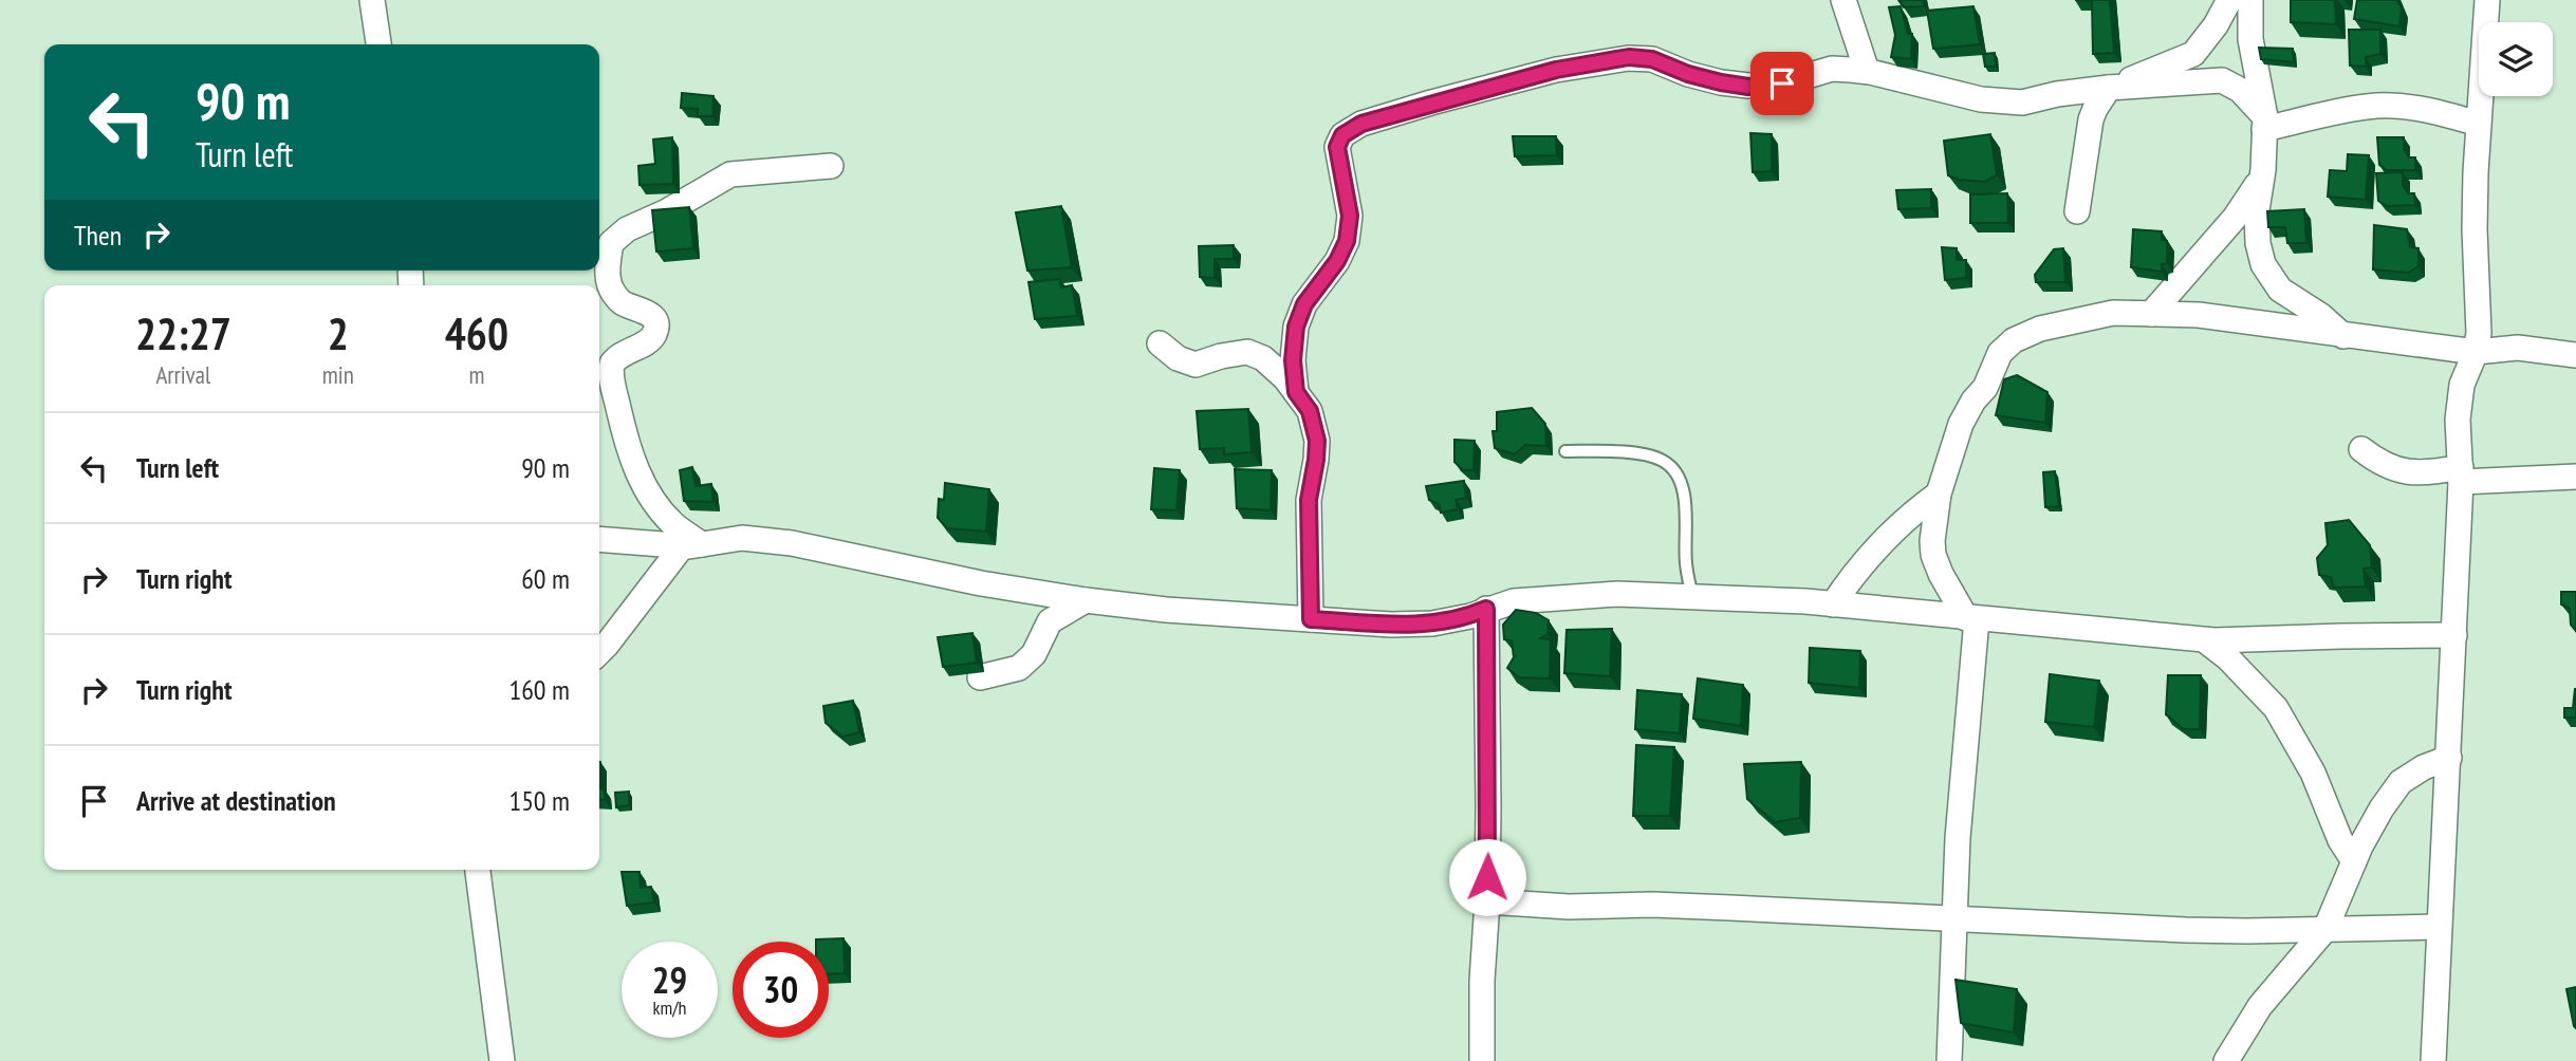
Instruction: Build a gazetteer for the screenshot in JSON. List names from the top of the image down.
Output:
{
  "page": {
    "turn": ["90 m", "Turn left"],
    "then": "Then",
    "eta": [
      "22:27",
      "Arrival",
      "2",
      "min",
      "460",
      "m"
    ],
    "list": [
      {
        "name": "Turn left",
        "value": "90 m"
      },
      {
        "name": "Turn right",
        "value": "60 m"
      },
      {
        "name": "Turn right",
        "value": "160 m"
      },
      {
        "name": "Arrive at destination",
        "value": "150 m"
      }
    ],
    "speed": "29 km/h",
    "limit": "30"
  }
}
